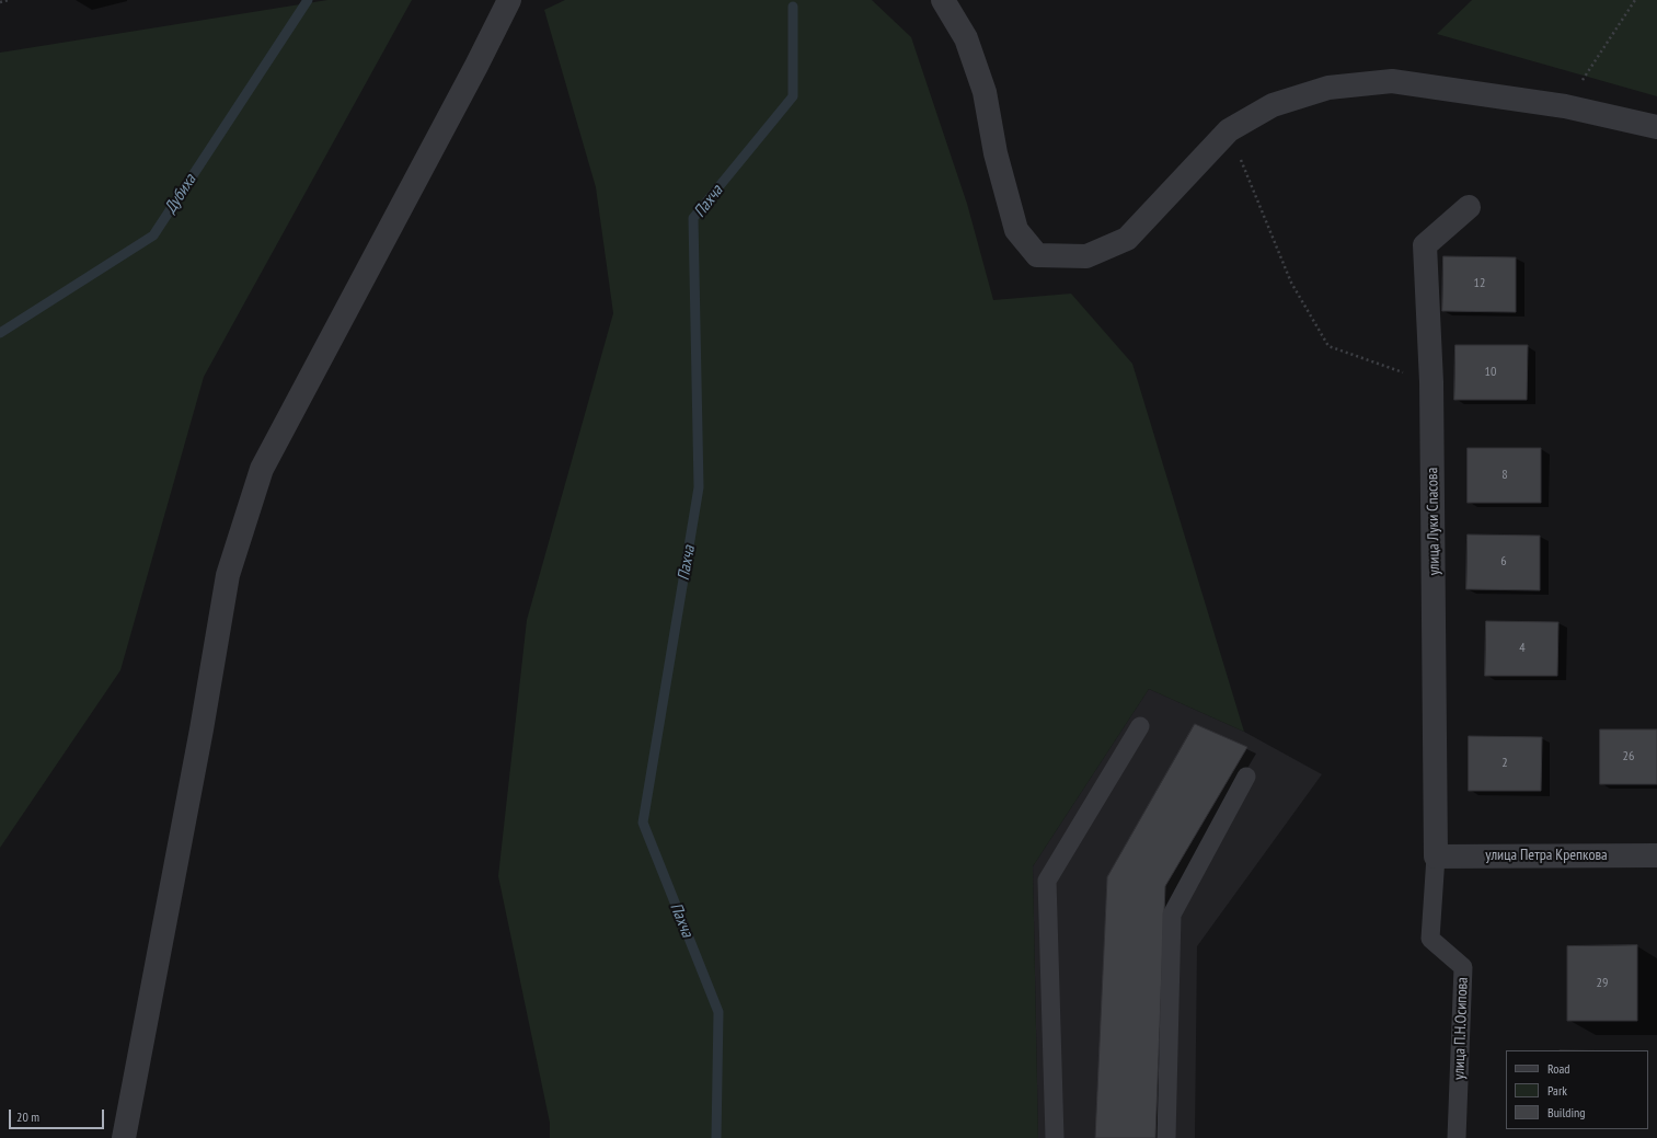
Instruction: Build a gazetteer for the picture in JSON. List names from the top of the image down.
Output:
{
  "streets": {
    "street": ["улица Луки Спасова", "улица Петра Крепкова"],
    "lane": ["улица П.Н.Осипова"]
  },
  "crossings": [
    ["улица Луки Спасова", "улица Петра Крепкова"],
    ["улица Луки Спасова", "улица П.Н.Осипова"],
    ["улица Петра Крепкова", "улица П.Н.Осипова"]
  ],
  "water": ["Дубиха", "Пахча"],
  "house_numbers": [
    "12",
    "10",
    "8",
    "6",
    "4",
    "26",
    "2",
    "29"
  ],
  "legend": ["Road", "Park", "Building"],
  "scale_bar": "20 m"
}
